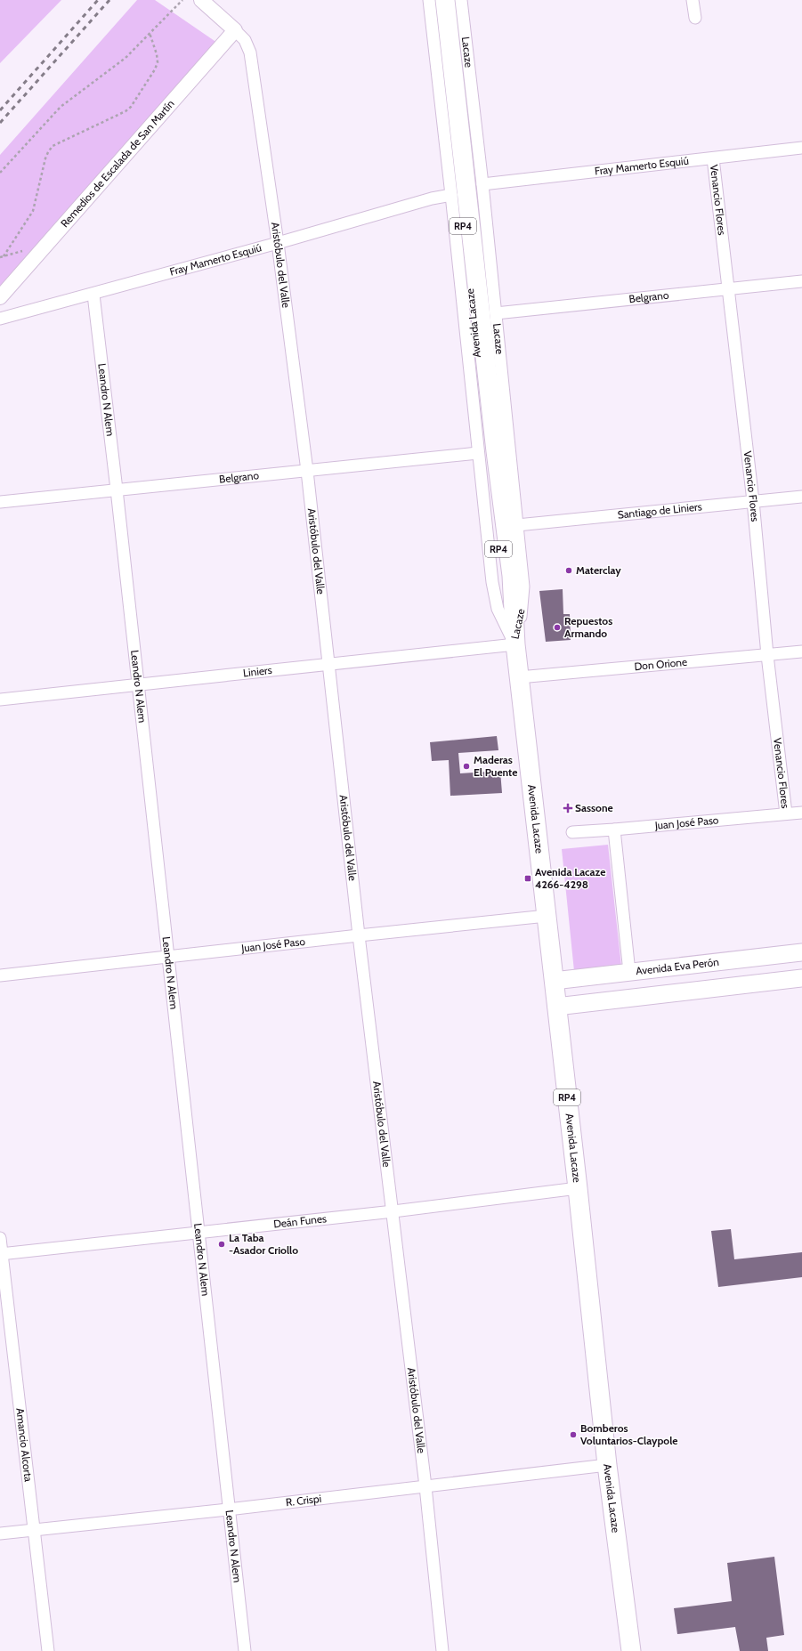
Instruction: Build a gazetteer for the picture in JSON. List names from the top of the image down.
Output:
{
  "streets": {
    "main road": ["RP4", "Avenida Lacaze", "Avenida Eva Perón"],
    "street": [
      "Lacaze",
      "Remedios de Escalada de San Martín",
      "Fray Mamerto Esquiú",
      "Venancio Flores",
      "Aristóbulo del Valle",
      "Belgrano",
      "Leandro N Alem",
      "Santiago de Liniers",
      "Don Orione",
      "Liniers",
      "Juan José Paso",
      "Deán Funes",
      "Amancio Alcorta",
      "R. Crispi"
    ]
  },
  "crossings": [
    ["Lacaze", "Fray Mamerto Esquiú"],
    ["Lacaze", "Belgrano"],
    ["Lacaze", "Avenida Lacaze"],
    ["Lacaze", "Santiago de Liniers"],
    ["Lacaze", "Liniers"],
    ["Remedios de Escalada de San Martín", "Aristóbulo del Valle"],
    ["Fray Mamerto Esquiú", "Venancio Flores"],
    ["Fray Mamerto Esquiú", "Aristóbulo del Valle"],
    ["Fray Mamerto Esquiú", "Leandro N Alem"],
    ["Venancio Flores", "Belgrano"],
    ["Venancio Flores", "Santiago de Liniers"],
    ["Venancio Flores", "Don Orione"],
    ["Venancio Flores", "Juan José Paso"],
    ["Aristóbulo del Valle", "Belgrano"],
    ["Aristóbulo del Valle", "Liniers"],
    ["Aristóbulo del Valle", "Juan José Paso"],
    ["Aristóbulo del Valle", "Deán Funes"],
    ["Aristóbulo del Valle", "R. Crispi"],
    ["Belgrano", "Avenida Lacaze"],
    ["Belgrano", "Leandro N Alem"],
    ["Avenida Lacaze", "Don Orione"],
    ["Avenida Lacaze", "Liniers"],
    ["Avenida Lacaze", "Juan José Paso"],
    ["Avenida Lacaze", "Avenida Eva Perón"],
    ["Avenida Lacaze", "Deán Funes"],
    ["Avenida Lacaze", "R. Crispi"],
    ["Leandro N Alem", "Liniers"],
    ["Leandro N Alem", "Juan José Paso"],
    ["Leandro N Alem", "Deán Funes"],
    ["Leandro N Alem", "R. Crispi"],
    ["Deán Funes", "Amancio Alcorta"],
    ["Amancio Alcorta", "R. Crispi"]
  ],
  "places": {
    "other": [
      "Materclay",
      "Repuestos Armando",
      "Maderas El Puente",
      "La Taba -Asador Criollo",
      "Bomberos Voluntarios-Claypole"
    ],
    "health": ["Sassone"],
    "transit": ["Avenida Lacaze 4266-4298"]
  }
}
